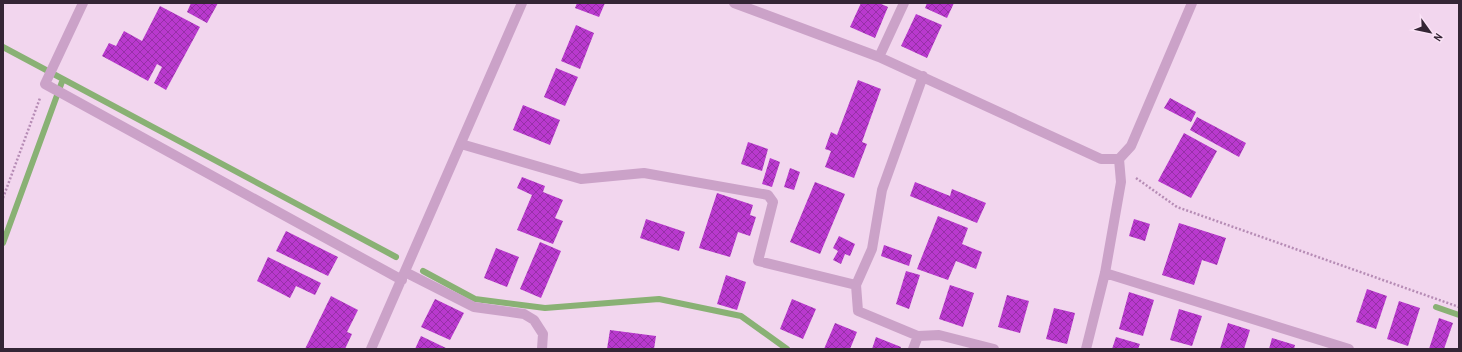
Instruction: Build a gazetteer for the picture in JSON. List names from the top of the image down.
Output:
{
  "north": "bottom right"
}
